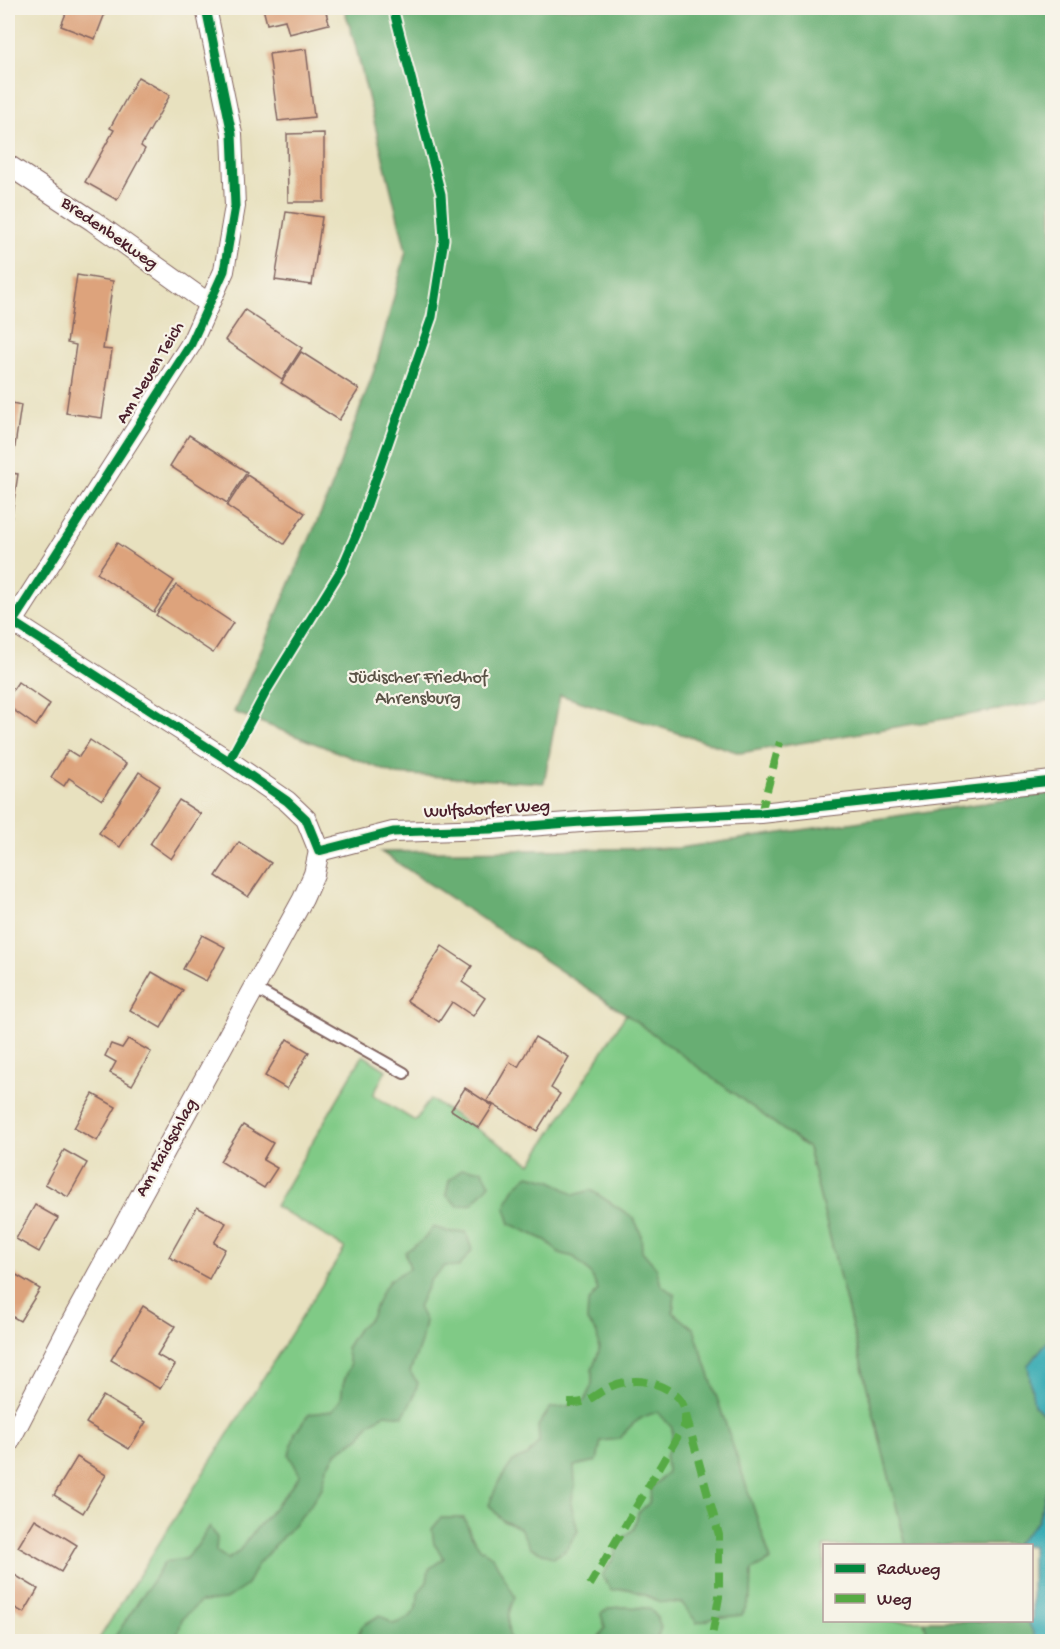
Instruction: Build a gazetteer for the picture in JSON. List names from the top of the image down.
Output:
{
  "streets": {
    "street": [
      "Bredenbekweg",
      "Am Neuen Teich",
      "Wulfsdorfer Weg",
      "Am Haidschlag"
    ]
  },
  "crossings": [
    ["Bredenbekweg", "Am Neuen Teich"],
    ["Wulfsdorfer Weg", "Am Haidschlag"]
  ],
  "parks": ["Jüdischer Friedhof Ahrensburg"],
  "legend": ["Radweg", "Weg"]
}
